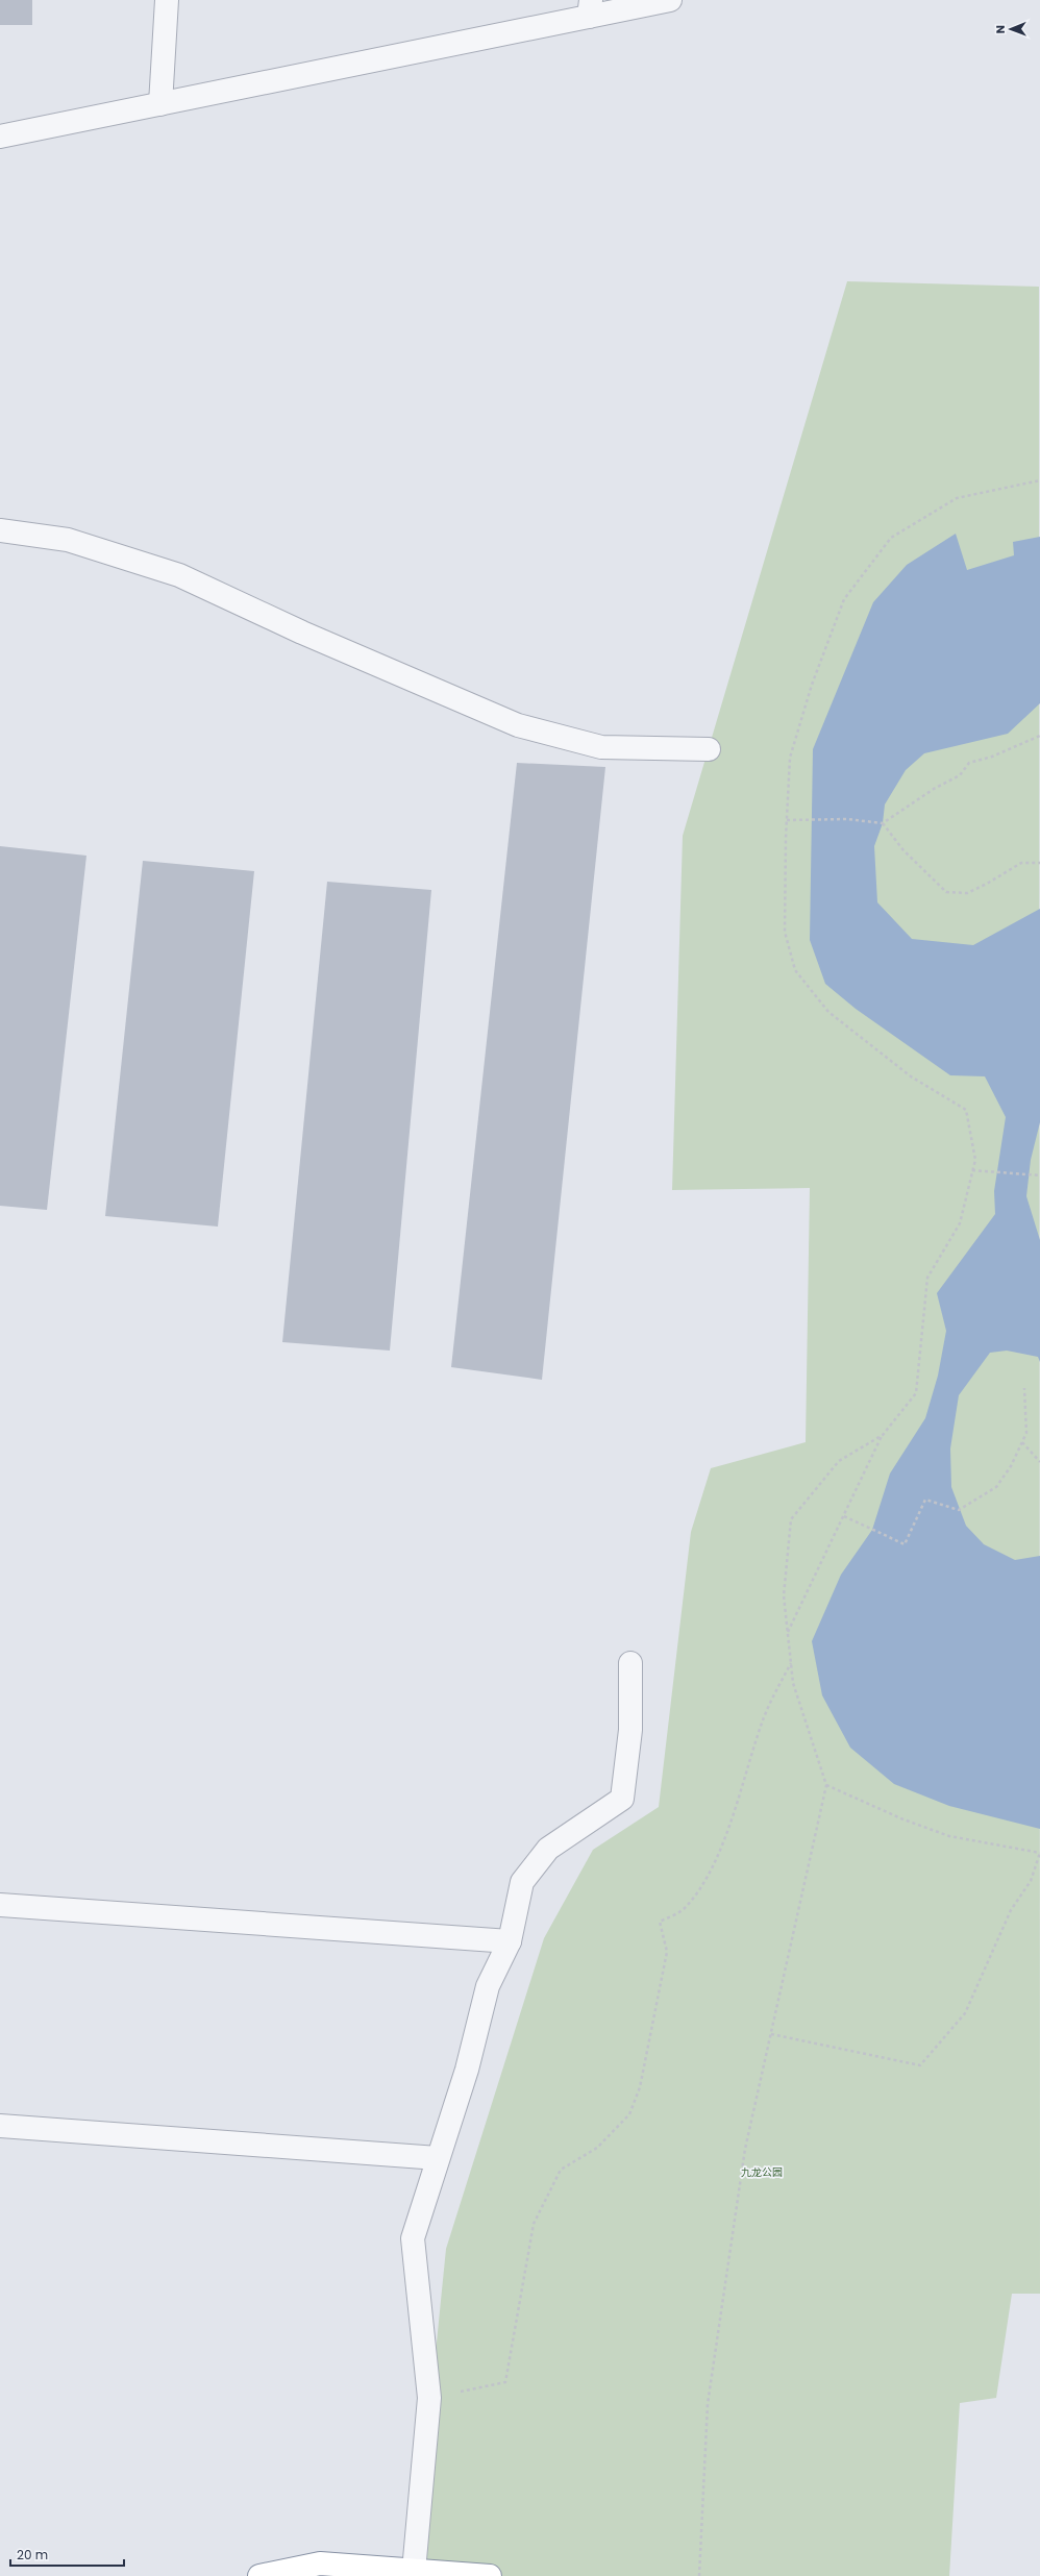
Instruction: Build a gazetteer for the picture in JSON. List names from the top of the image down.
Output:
{
  "parks": ["九龙公园"],
  "scale_bar": "20 m",
  "north": "left"
}
